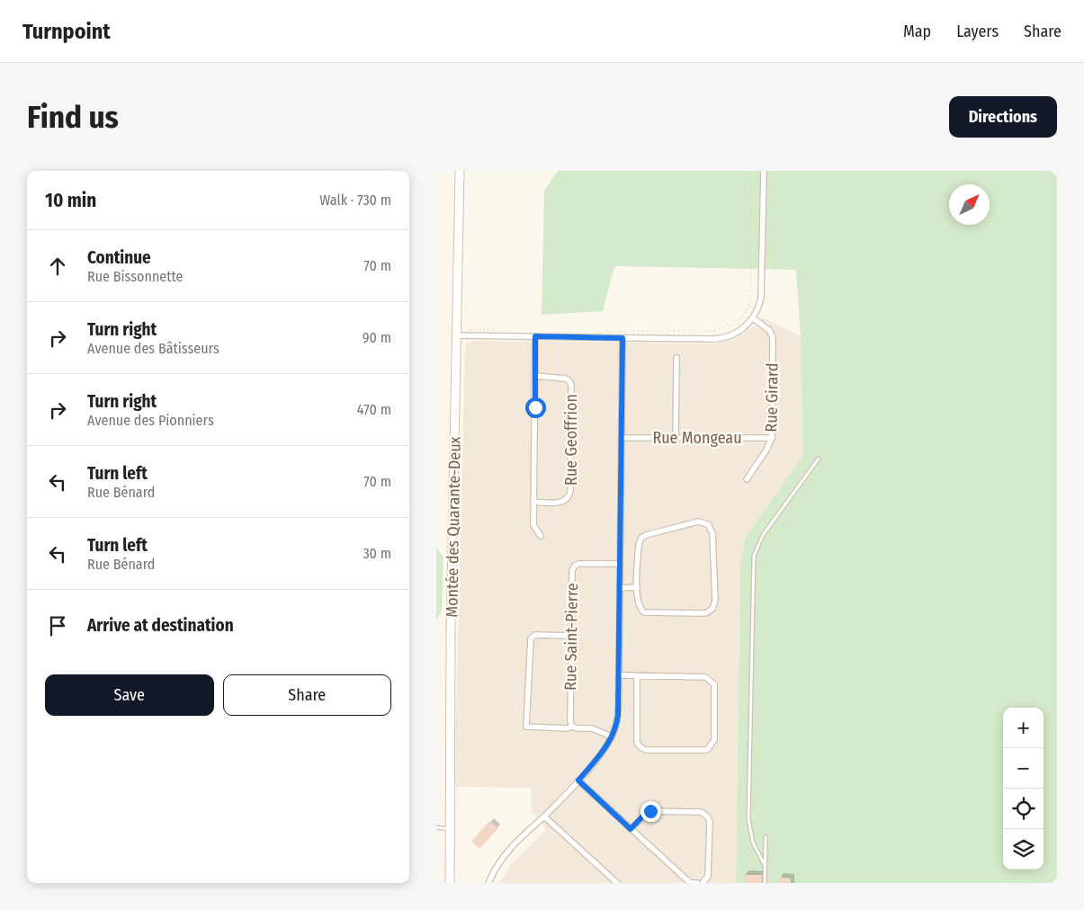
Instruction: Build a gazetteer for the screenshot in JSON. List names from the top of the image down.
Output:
{
  "streets": {
    "main road": ["Montée des Quarante-Deux"],
    "street": [
      "Rue Girard",
      "Rue Mongeau",
      "Rue Geoffrion",
      "Rue Saint-Pierre"
    ]
  },
  "crossings": [
    ["Rue Girard", "Rue Mongeau"]
  ],
  "north": "top right",
  "page": {
    "header": "Turnpoint",
    "nav": ["Map", "Layers", "Share"],
    "buttons": [
      "Directions",
      ["Save", "Share"]
    ],
    "title": "Find us",
    "heading": ["10 min", "Walk · 730 m"],
    "list": [
      ["Continue", "Rue Bissonnette", "70 m"],
      ["Turn right", "Avenue des Bâtisseurs", "90 m"],
      ["Turn right", "Avenue des Pionniers", "470 m"],
      ["Turn left", "Rue Bénard", "70 m"],
      ["Turn left", "Rue Bénard", "30 m"],
      "Arrive at destination"
    ],
    "map_buttons": ["+", "−"]
  }
}
